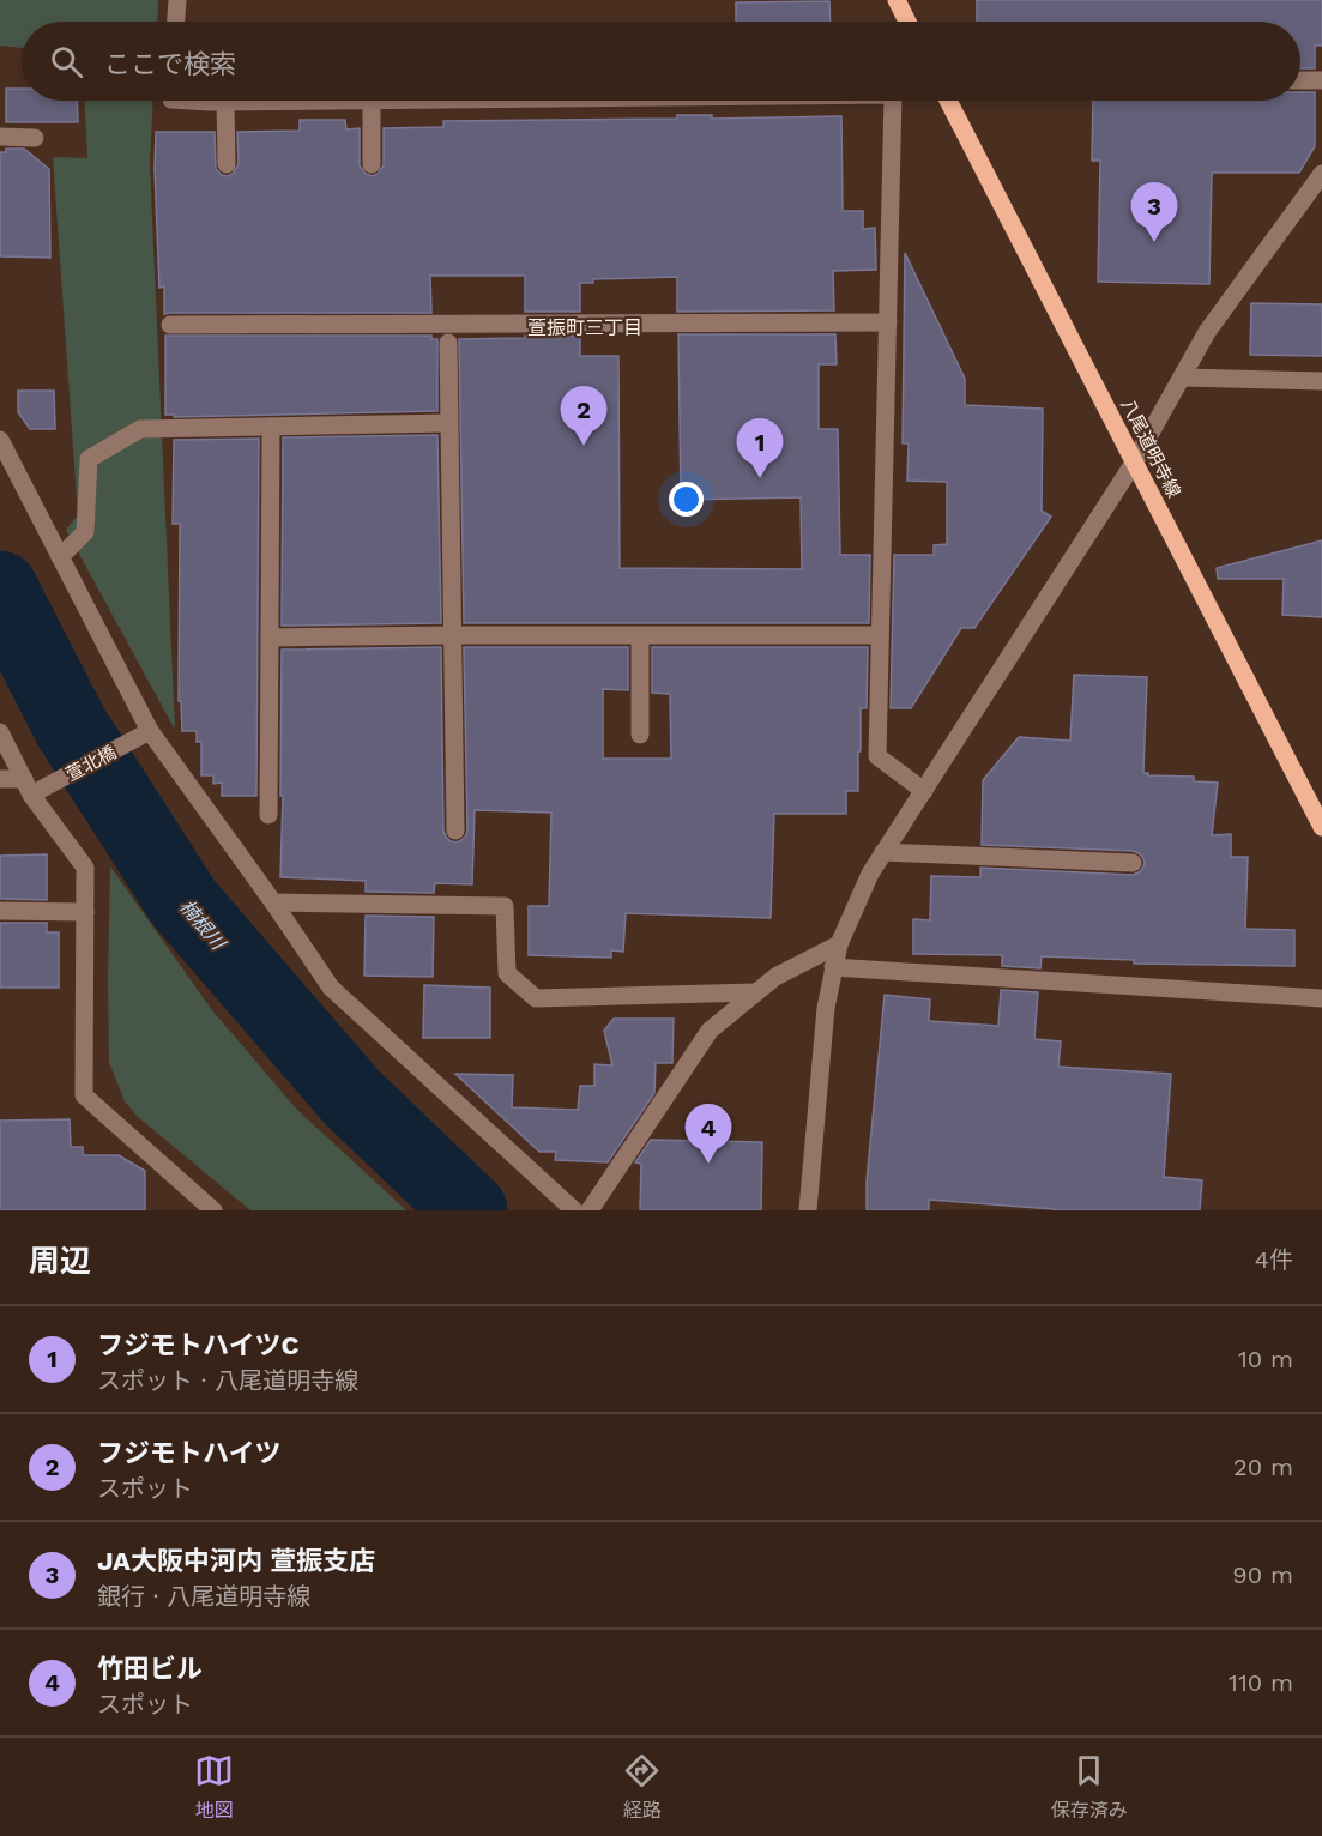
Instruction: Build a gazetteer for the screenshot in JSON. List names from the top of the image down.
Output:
{
  "streets": {
    "main road": ["八尾道明寺線"],
    "street": ["萱北橋"]
  },
  "districts": ["萱振町三丁目"],
  "water": ["楠根川"],
  "page": {
    "search": "ここで検索",
    "pins": [
      "3",
      "2",
      "1",
      "4"
    ],
    "heading": ["周辺", "4件"],
    "list": [
      {
        "mark": "1",
        "name": "フジモトハイツC",
        "note": "スポット · 八尾道明寺線",
        "value": "10 m"
      },
      {
        "mark": "2",
        "name": "フジモトハイツ",
        "note": "スポット",
        "value": "20 m"
      },
      {
        "mark": "3",
        "name": "JA大阪中河内 萱振支店",
        "note": "銀行 · 八尾道明寺線",
        "value": "90 m"
      },
      {
        "mark": "4",
        "name": "竹田ビル",
        "note": "スポット",
        "value": "110 m"
      }
    ],
    "nav": ["地図", "経路", "保存済み"]
  }
}
